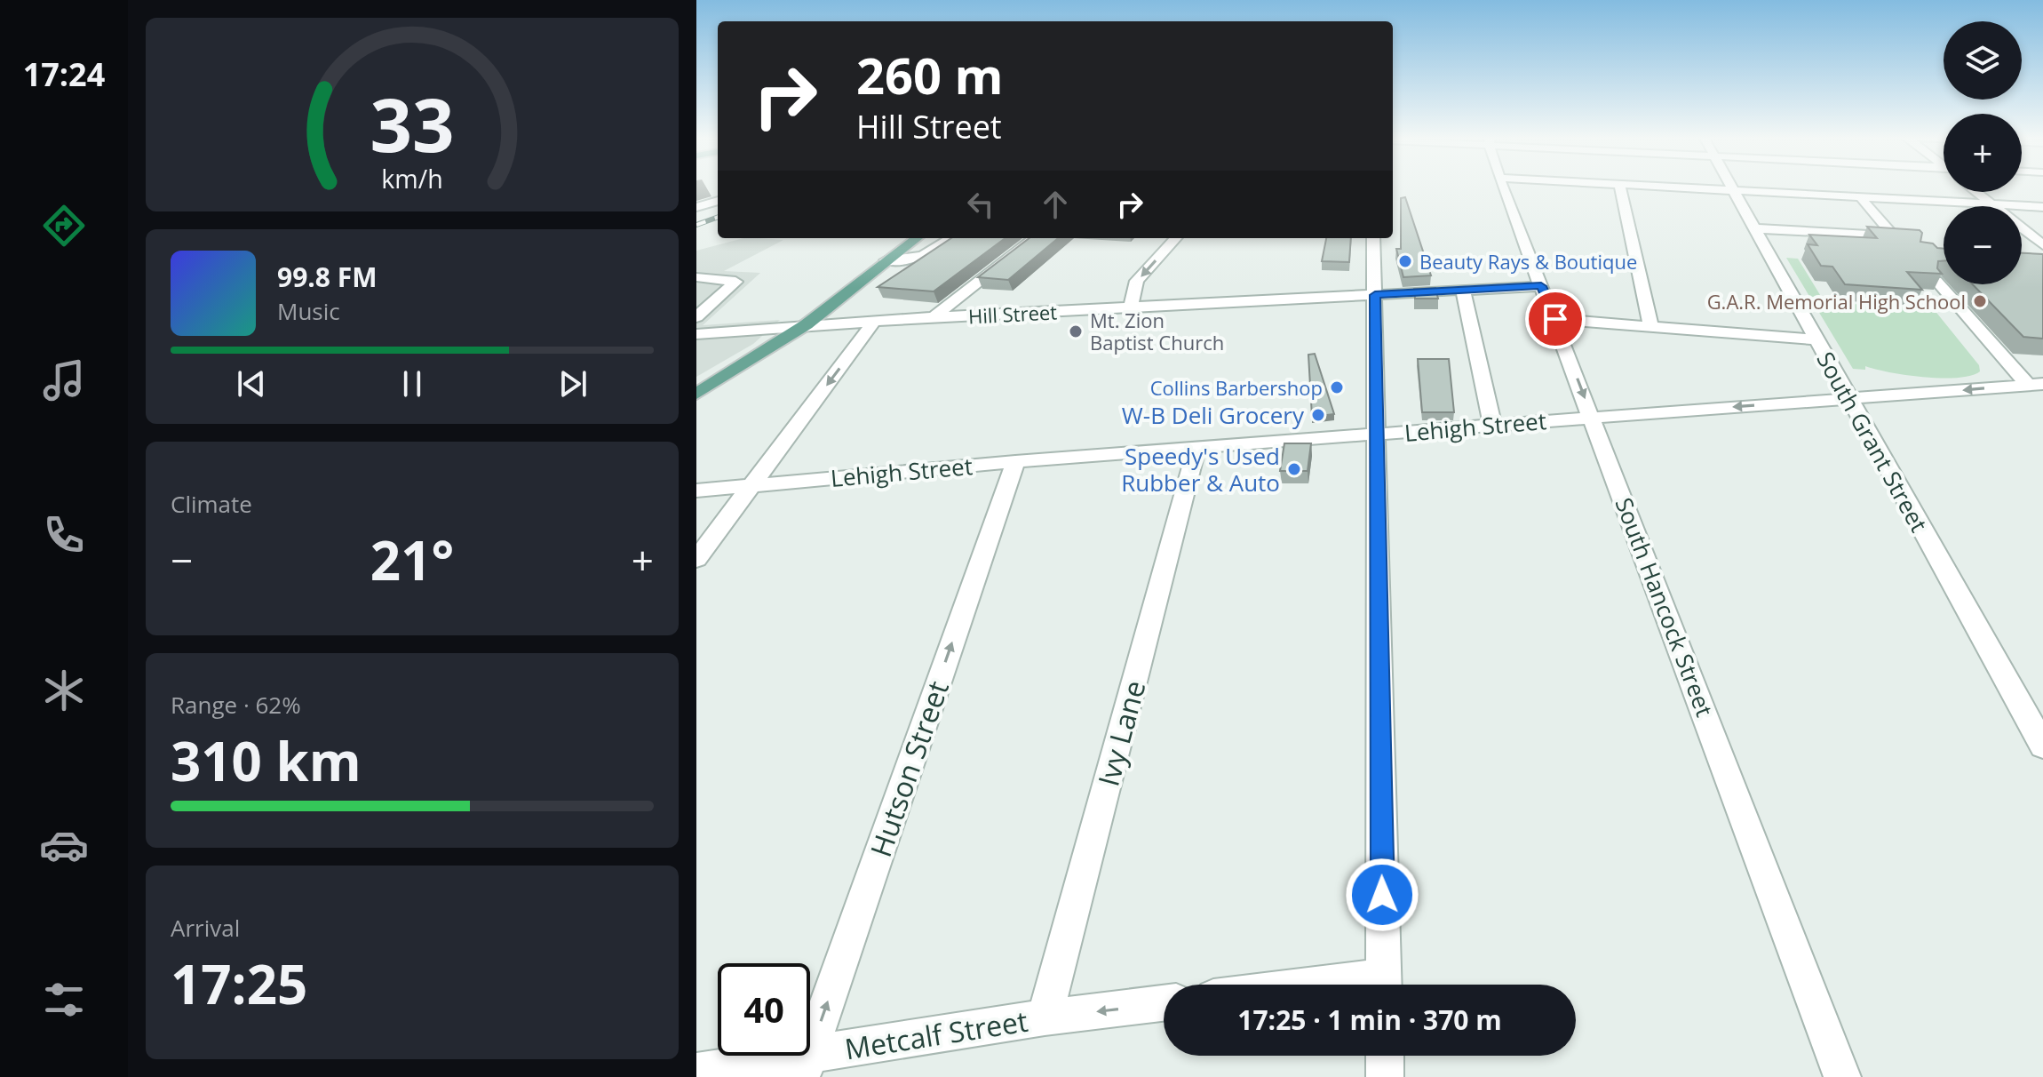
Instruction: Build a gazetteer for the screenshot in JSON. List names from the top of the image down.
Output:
{
  "streets": {
    "street": [
      "Hill Street",
      "Lehigh Street",
      "South Grant Street",
      "South Hancock Street",
      "Ivy Lane",
      "Hutson Street",
      "Metcalf Street"
    ]
  },
  "crossings": [
    ["Hill Street", "South Hancock Street"],
    ["Lehigh Street", "South Grant Street"],
    ["Lehigh Street", "South Hancock Street"],
    ["Lehigh Street", "Ivy Lane"],
    ["Lehigh Street", "Hutson Street"],
    ["Ivy Lane", "Metcalf Street"],
    ["Hutson Street", "Metcalf Street"]
  ],
  "one_way": ["Hutson Street"],
  "places": [
    "Beauty Rays & Boutique",
    "G.A.R. Memorial High School",
    "Mt. Zion Baptist Church",
    "Collins Barbershop",
    "W-B Deli Grocery",
    "Speedy's Used Rubber & Auto"
  ],
  "page": {
    "tabs": "17:24",
    "map_buttons": ["+", "−"],
    "turn": ["260 m", "Hill Street"],
    "song": ["99.8 FM", "Music"],
    "tile": [
      "Climate",
      ["Range · 62%", "310 km"],
      ["Arrival", "17:25"]
    ],
    "heat": ["−", "21°", "+"],
    "limit": "40",
    "trip": "17:25 · 1 min · 370 m",
    "gauge": ["33", "km/h"]
  }
}
